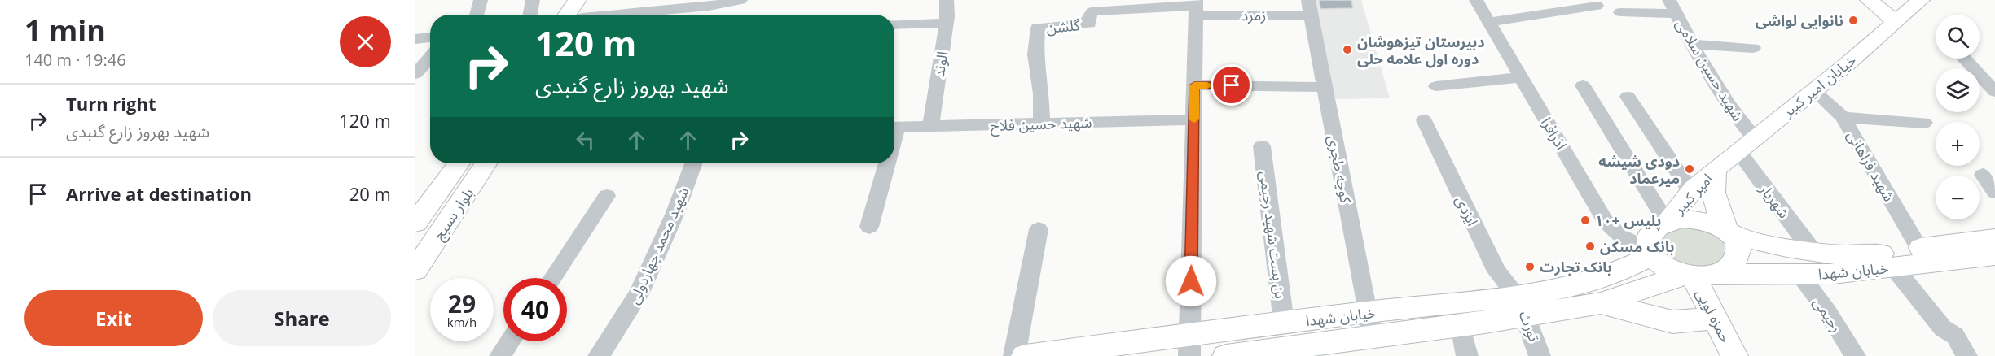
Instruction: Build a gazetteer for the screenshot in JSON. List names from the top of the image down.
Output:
{
  "streets": {
    "main road": [
      "خیابان امیر کبیر",
      "امیر کبیر",
      "بلوار بسیج",
      "خیابان شهدا",
      "حمزه لویی"
    ],
    "street": [
      "زمرد",
      "گلشن",
      "الوند",
      "شهید حسین سلامی",
      "شهید حسین فلاح",
      "اذرافرا",
      "شهید فراهانی",
      "کوچه طجری",
      "شهریار",
      "ایزدی",
      "بن بست شهید رحیمی",
      "شهید محمد چهاردولی",
      "رحیمی",
      "تورث"
    ]
  },
  "crossings": [
    ["زمرد", "گلشن"],
    ["زمرد", "کوچه طجری"],
    ["گلشن", "شهید حسین فلاح"],
    ["الوند", "شهید حسین فلاح"],
    ["شهید حسین سلامی", "خیابان امیر کبیر"],
    ["خیابان امیر کبیر", "شهید فراهانی"],
    ["خیابان امیر کبیر", "امیر کبیر"],
    ["خیابان امیر کبیر", "شهریار"],
    ["اذرافرا", "امیر کبیر"],
    ["اذرافرا", "خیابان شهدا"],
    ["اذرافرا", "حمزه لویی"],
    ["شهید فراهانی", "خیابان شهدا"],
    ["کوچه طجری", "خیابان شهدا"],
    ["امیر کبیر", "خیابان شهدا"],
    ["امیر کبیر", "حمزه لویی"],
    ["شهریار", "خیابان شهدا"],
    ["ایزدی", "خیابان شهدا"],
    ["ایزدی", "تورث"],
    ["بن بست شهید رحیمی", "خیابان شهدا"],
    ["خیابان شهدا", "رحیمی"],
    ["خیابان شهدا", "حمزه لویی"],
    ["خیابان شهدا", "تورث"]
  ],
  "places": [
    "نانوایی لواشی",
    "دبیرستان تیزهوشان دوره اول علامه حلی",
    "دودی شیشه میرعماد",
    "پلیس +۱۰",
    "بانک مسکن",
    "بانک تجارت"
  ],
  "page": {
    "heading": ["1 min", "140 m · 19:46"],
    "map_buttons": ["+", "−"],
    "turn": ["120 m", "شهید بهروز زارع گنبدی"],
    "list": [
      {
        "name": "Turn right",
        "note": "شهید بهروز زارع گنبدی",
        "value": "120 m"
      },
      {
        "name": "Arrive at destination",
        "value": "20 m"
      }
    ],
    "speed": "29 km/h",
    "limit": "40",
    "buttons": ["Exit", "Share"]
  }
}
